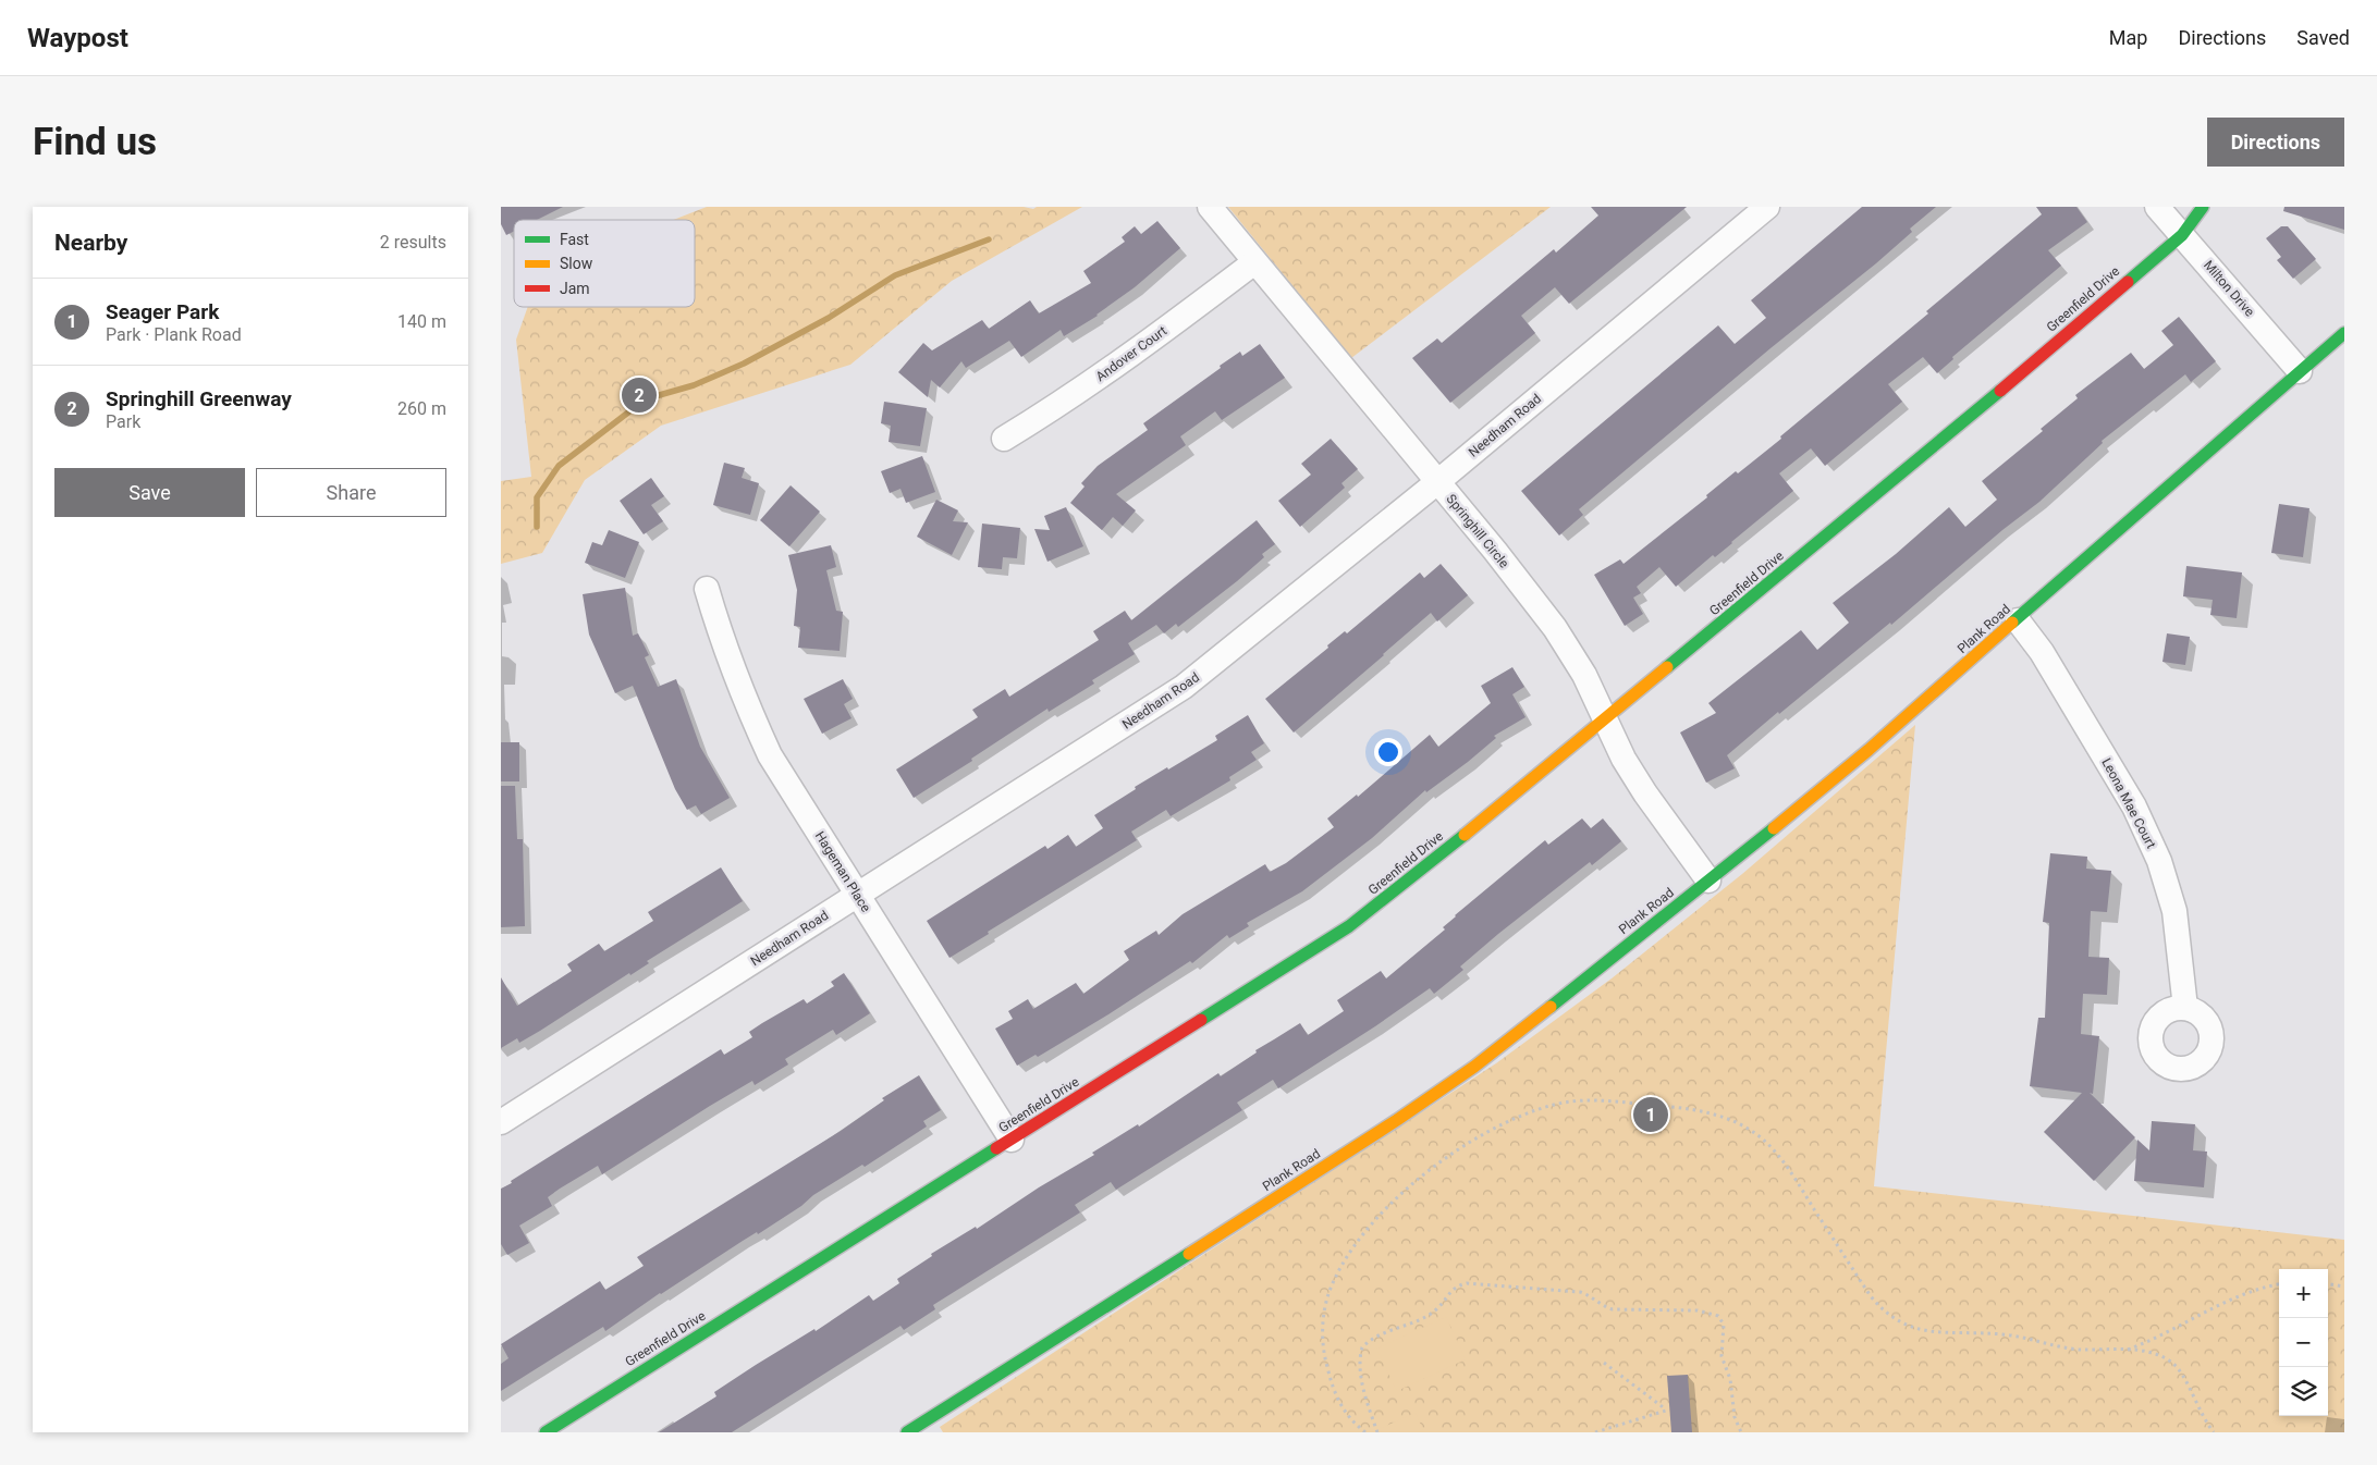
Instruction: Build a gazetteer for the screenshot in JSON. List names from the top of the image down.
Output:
{
  "streets": {
    "street": [
      "Milton Drive",
      "Greenfield Drive",
      "Andover Court",
      "Needham Road",
      "Springhill Circle",
      "Plank Road",
      "Leona Mae Court",
      "Hageman Place"
    ]
  },
  "crossings": [
    ["Milton Drive", "Greenfield Drive"],
    ["Milton Drive", "Plank Road"],
    ["Greenfield Drive", "Springhill Circle"],
    ["Greenfield Drive", "Hageman Place"],
    ["Andover Court", "Springhill Circle"],
    ["Needham Road", "Springhill Circle"],
    ["Needham Road", "Hageman Place"],
    ["Springhill Circle", "Plank Road"],
    ["Plank Road", "Leona Mae Court"]
  ],
  "legend": ["Fast", "Slow", "Jam"],
  "page": {
    "header": "Waypost",
    "nav": ["Map", "Directions", "Saved"],
    "buttons": [
      "Directions",
      ["Save", "Share"]
    ],
    "title": "Find us",
    "heading": ["Nearby", "2 results"],
    "list": [
      {
        "mark": "1",
        "name": "Seager Park",
        "note": "Park · Plank Road",
        "value": "140 m"
      },
      {
        "mark": "2",
        "name": "Springhill Greenway",
        "note": "Park",
        "value": "260 m"
      }
    ],
    "pins": ["2", "1"],
    "map_buttons": ["+", "−"]
  }
}
